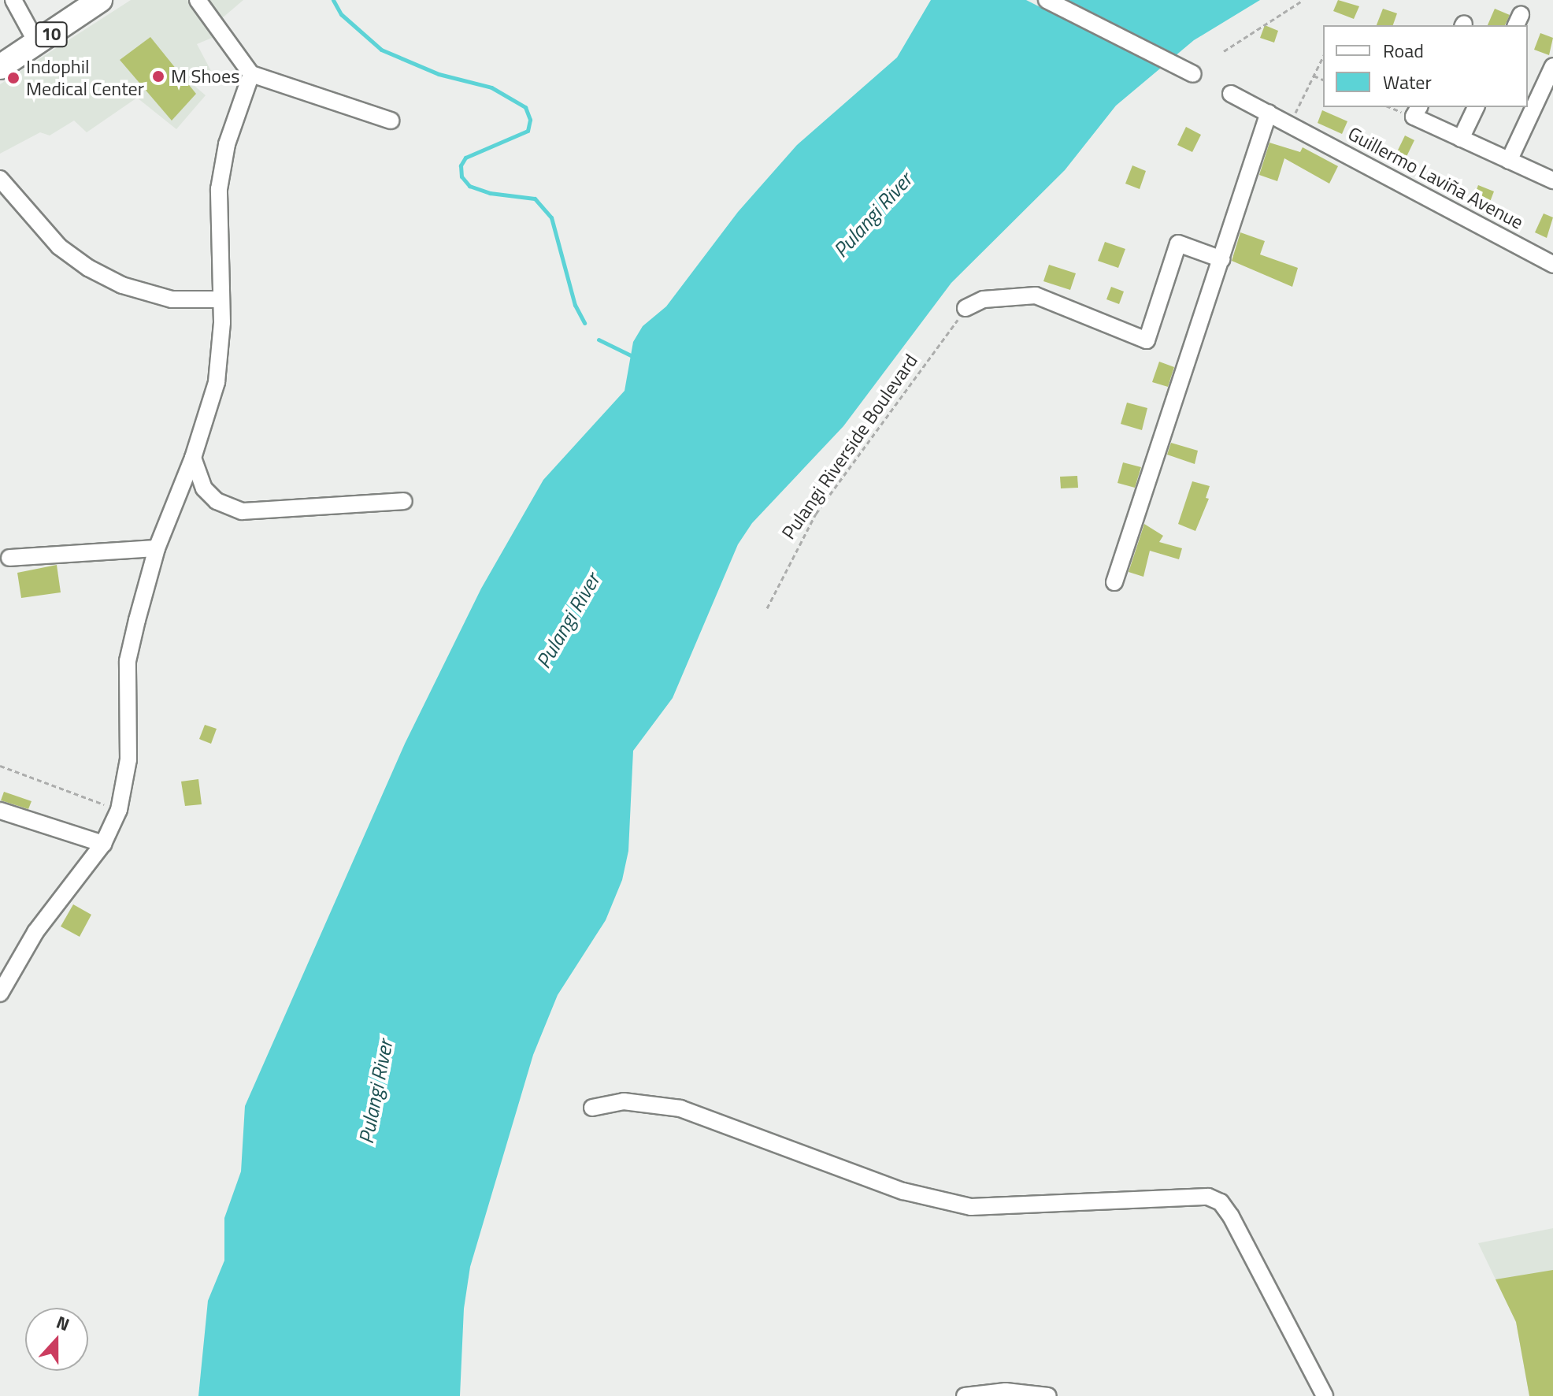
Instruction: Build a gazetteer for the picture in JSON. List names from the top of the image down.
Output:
{
  "streets": {
    "highway": ["10"],
    "street": ["Guillermo Laviña Avenue"],
    "path": ["Pulangi Riverside Boulevard"]
  },
  "water": ["Pulangi River"],
  "places": ["M Shoes", "Indophil Medical Center"],
  "legend": ["Road", "Water"],
  "north": "top"
}
